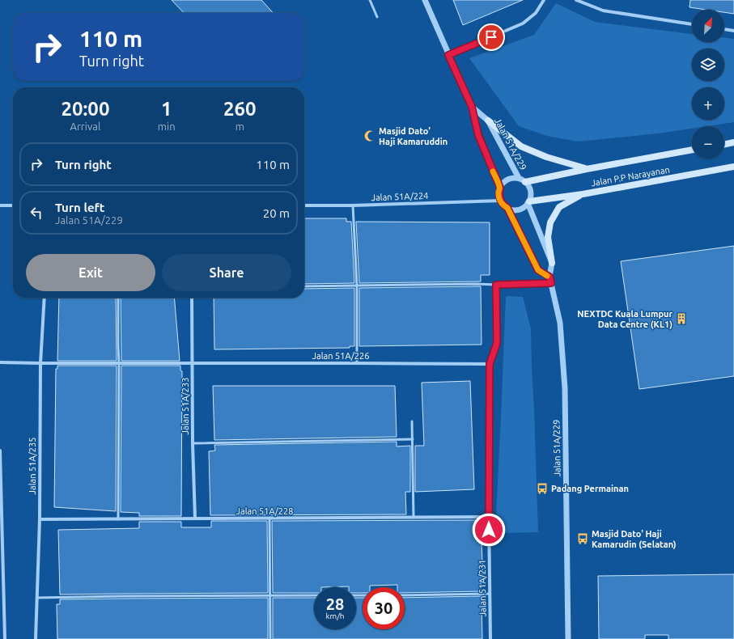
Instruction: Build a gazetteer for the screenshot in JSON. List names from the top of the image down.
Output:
{
  "streets": {
    "main road": ["Jalan P.P Narayanan"],
    "street": [
      "Jalan 51A/229",
      "Jalan 51A/224",
      "Jalan 51A/226",
      "Jalan 51A/233",
      "Jalan 51A/235",
      "Jalan 51A/228",
      "Jalan 51A/231"
    ]
  },
  "crossings": [
    ["Jalan 51A/229", "Jalan P.P Narayanan"],
    ["Jalan 51A/229", "Jalan 51A/224"],
    ["Jalan P.P Narayanan", "Jalan 51A/224"],
    ["Jalan 51A/226", "Jalan 51A/233"],
    ["Jalan 51A/226", "Jalan 51A/235"],
    ["Jalan 51A/226", "Jalan 51A/231"],
    ["Jalan 51A/233", "Jalan 51A/228"],
    ["Jalan 51A/235", "Jalan 51A/228"],
    ["Jalan 51A/228", "Jalan 51A/231"]
  ],
  "places": {
    "mosque": ["Masjid Dato' Haji Kamaruddin"],
    "building": ["NEXTDC Kuala Lumpur Data Centre (KL1)"],
    "bus stop": ["Padang Permainan", "Masjid Dato' Haji Kamarudin (Selatan)"]
  },
  "north": "top right",
  "page": {
    "map_buttons": ["+", "−"],
    "turn": ["110 m", "Turn right"],
    "eta": [
      "20:00",
      "Arrival",
      "1",
      "min",
      "260",
      "m"
    ],
    "list": [
      {
        "name": "Turn right",
        "value": "110 m"
      },
      {
        "name": "Turn left",
        "note": "Jalan 51A/229",
        "value": "20 m"
      }
    ],
    "buttons": ["Exit", "Share"],
    "speed": "28 km/h",
    "limit": "30"
  }
}
